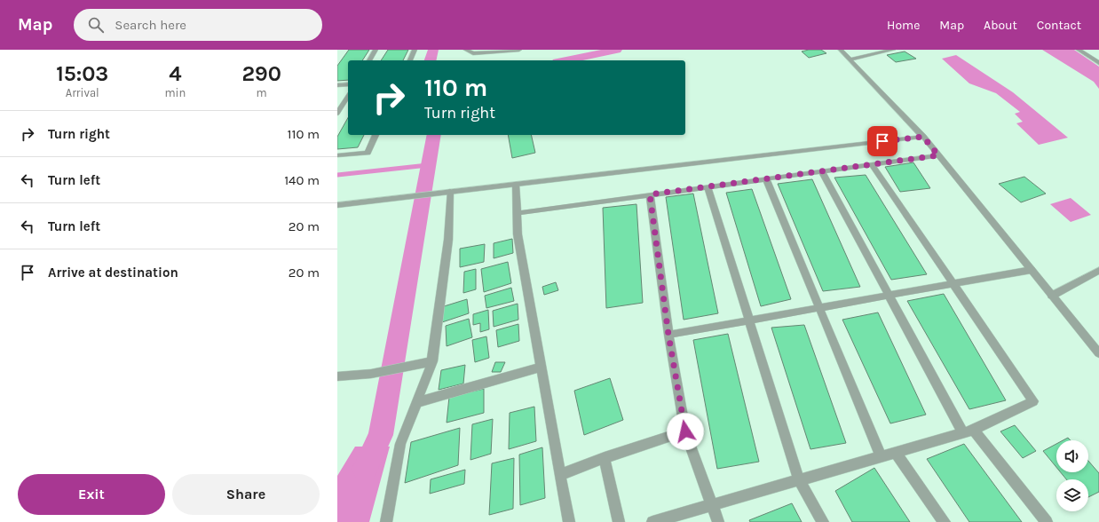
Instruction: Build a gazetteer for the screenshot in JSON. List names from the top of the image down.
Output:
{
  "page": {
    "header": "Map",
    "search": "Search here",
    "nav": [
      "Home",
      "Map",
      "About",
      "Contact"
    ],
    "eta": [
      "15:03",
      "Arrival",
      "4",
      "min",
      "290",
      "m"
    ],
    "turn": ["110 m", "Turn right"],
    "list": [
      {
        "name": "Turn right",
        "value": "110 m"
      },
      {
        "name": "Turn left",
        "value": "140 m"
      },
      {
        "name": "Turn left",
        "value": "20 m"
      },
      {
        "name": "Arrive at destination",
        "value": "20 m"
      }
    ],
    "buttons": ["Exit", "Share"]
  }
}
